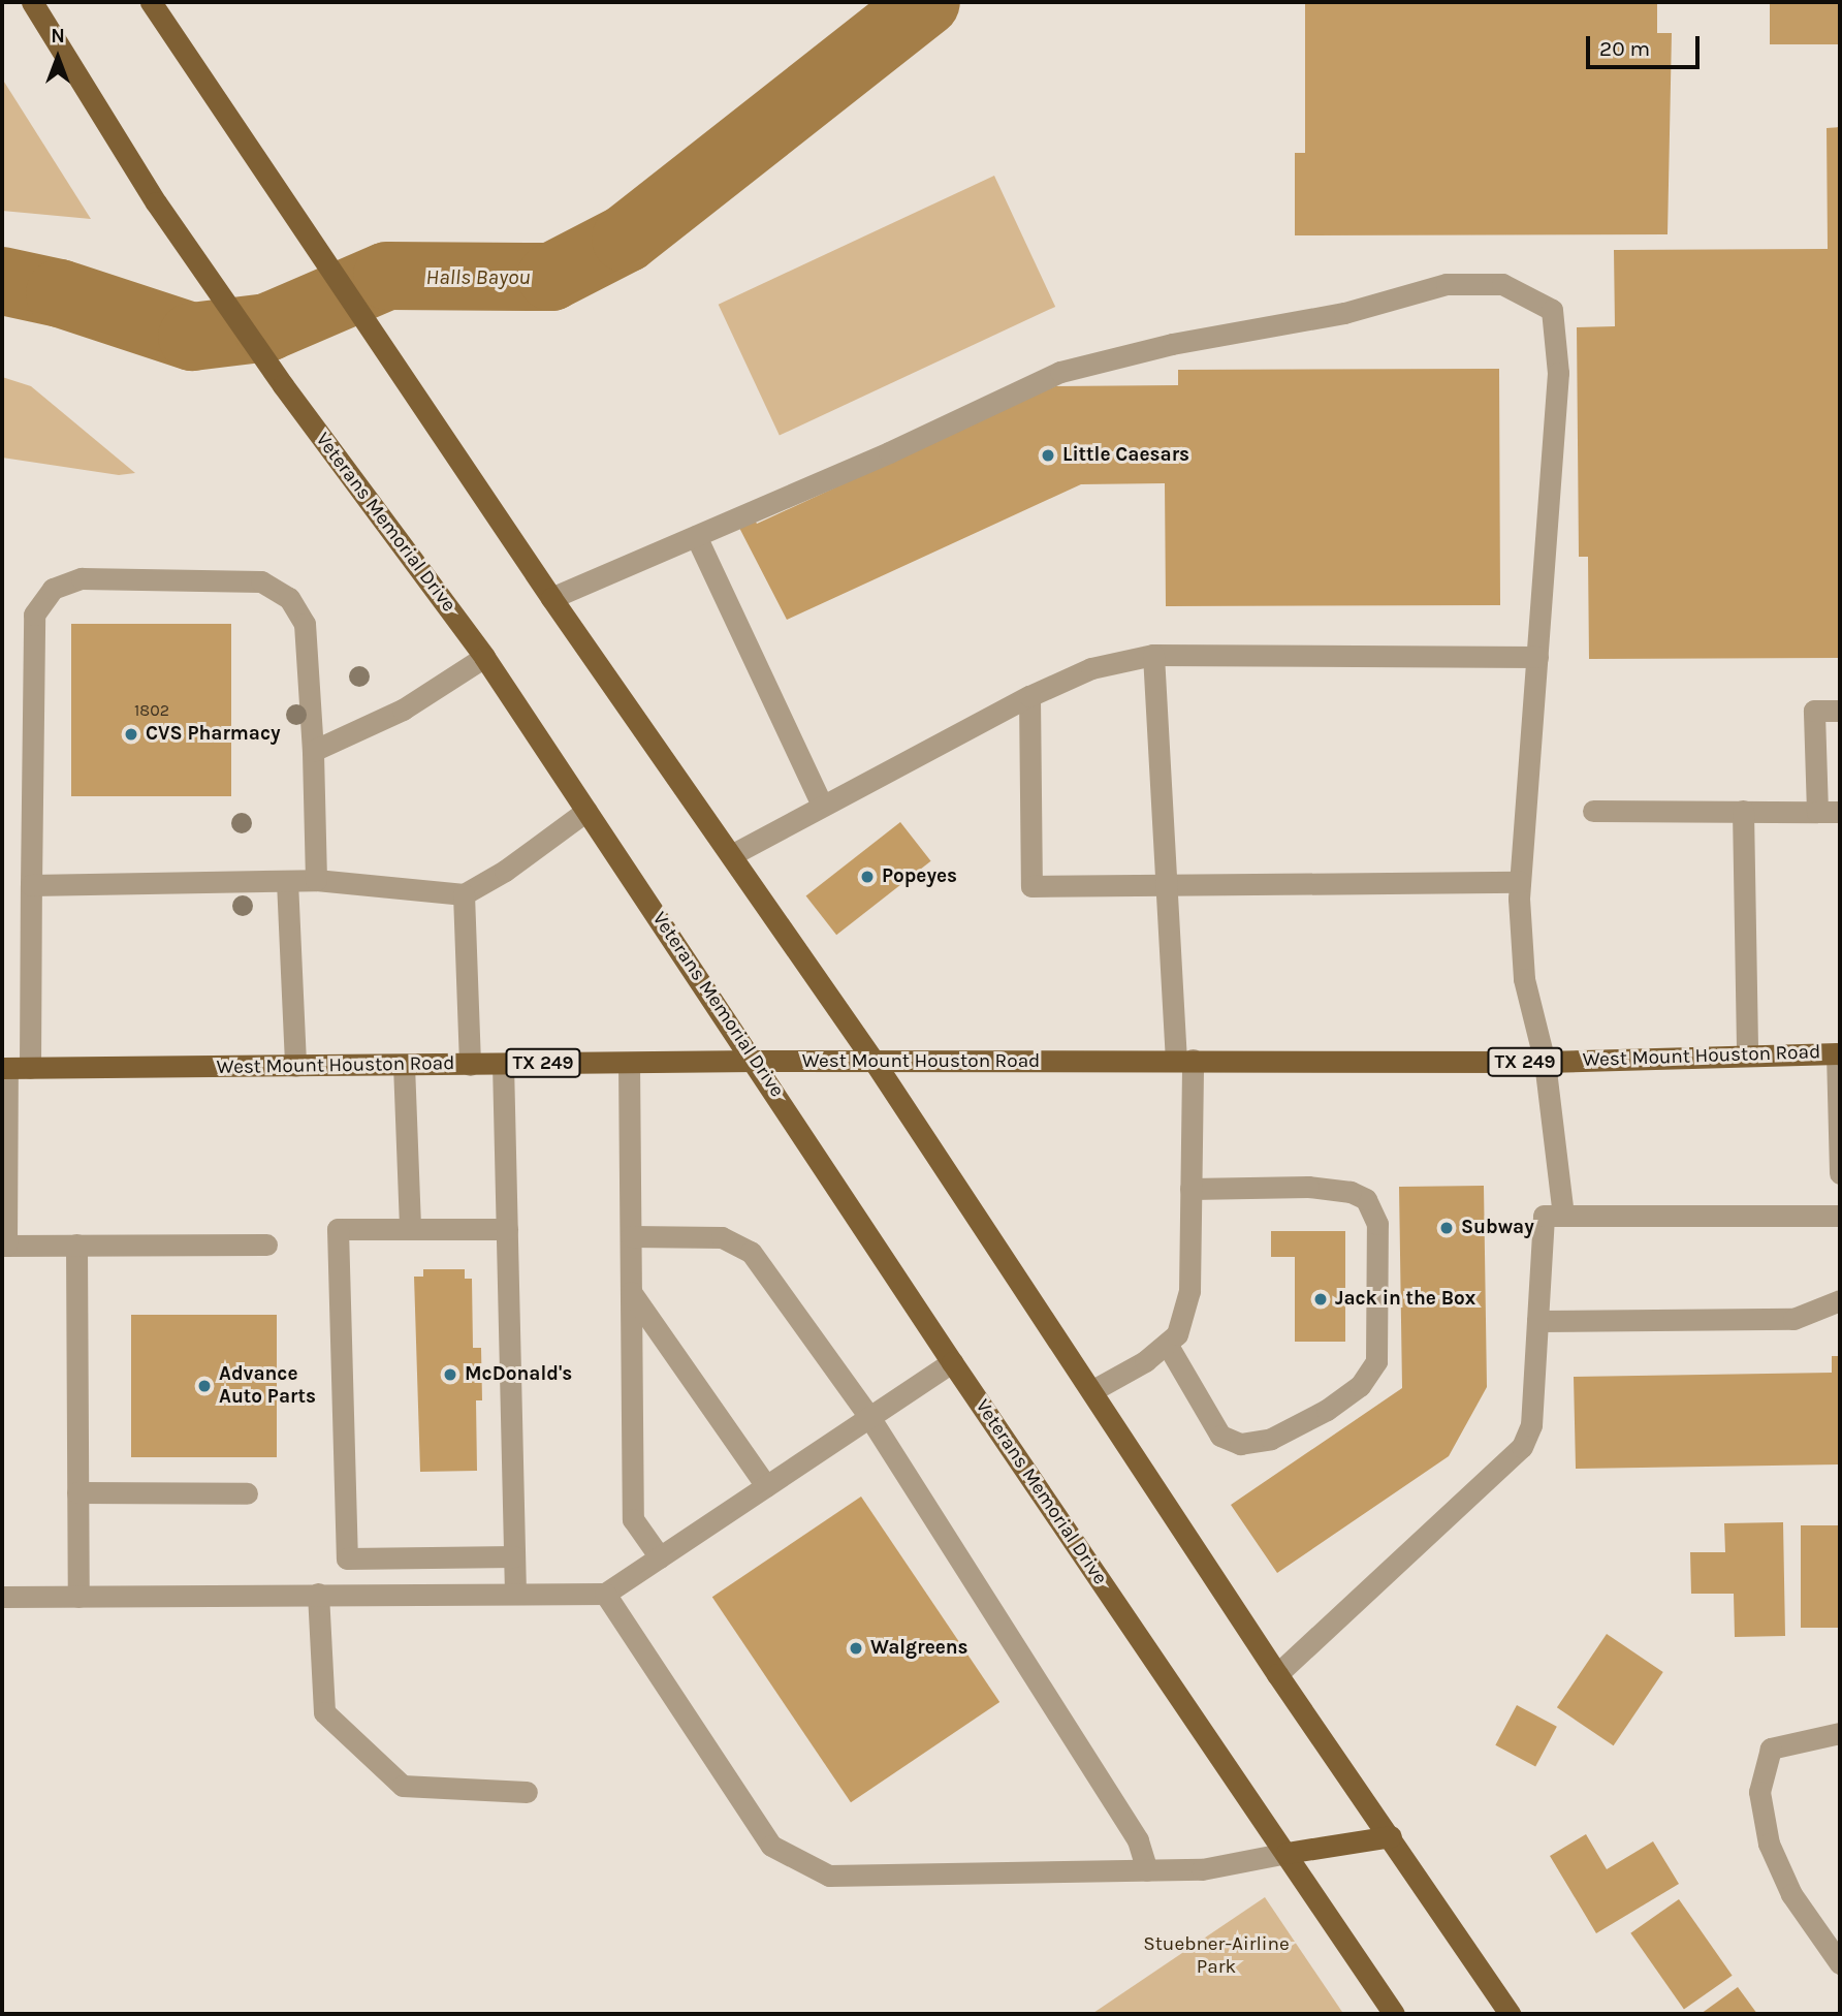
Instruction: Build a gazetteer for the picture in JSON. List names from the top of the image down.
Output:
{
  "streets": {
    "main road": ["Veterans Memorial Drive", "West Mount Houston Road", "TX 249"]
  },
  "crossings": [
    ["Veterans Memorial Drive", "West Mount Houston Road"]
  ],
  "water": ["Halls Bayou"],
  "parks": ["Stuebner-Airline Park"],
  "places": [
    "Little Caesars",
    "CVS Pharmacy",
    "Popeyes",
    "Subway",
    "Jack in the Box",
    "McDonald's",
    "Advance Auto Parts",
    "Walgreens"
  ],
  "house_numbers": ["1802"],
  "scale_bar": "20 m",
  "north": "top"
}
